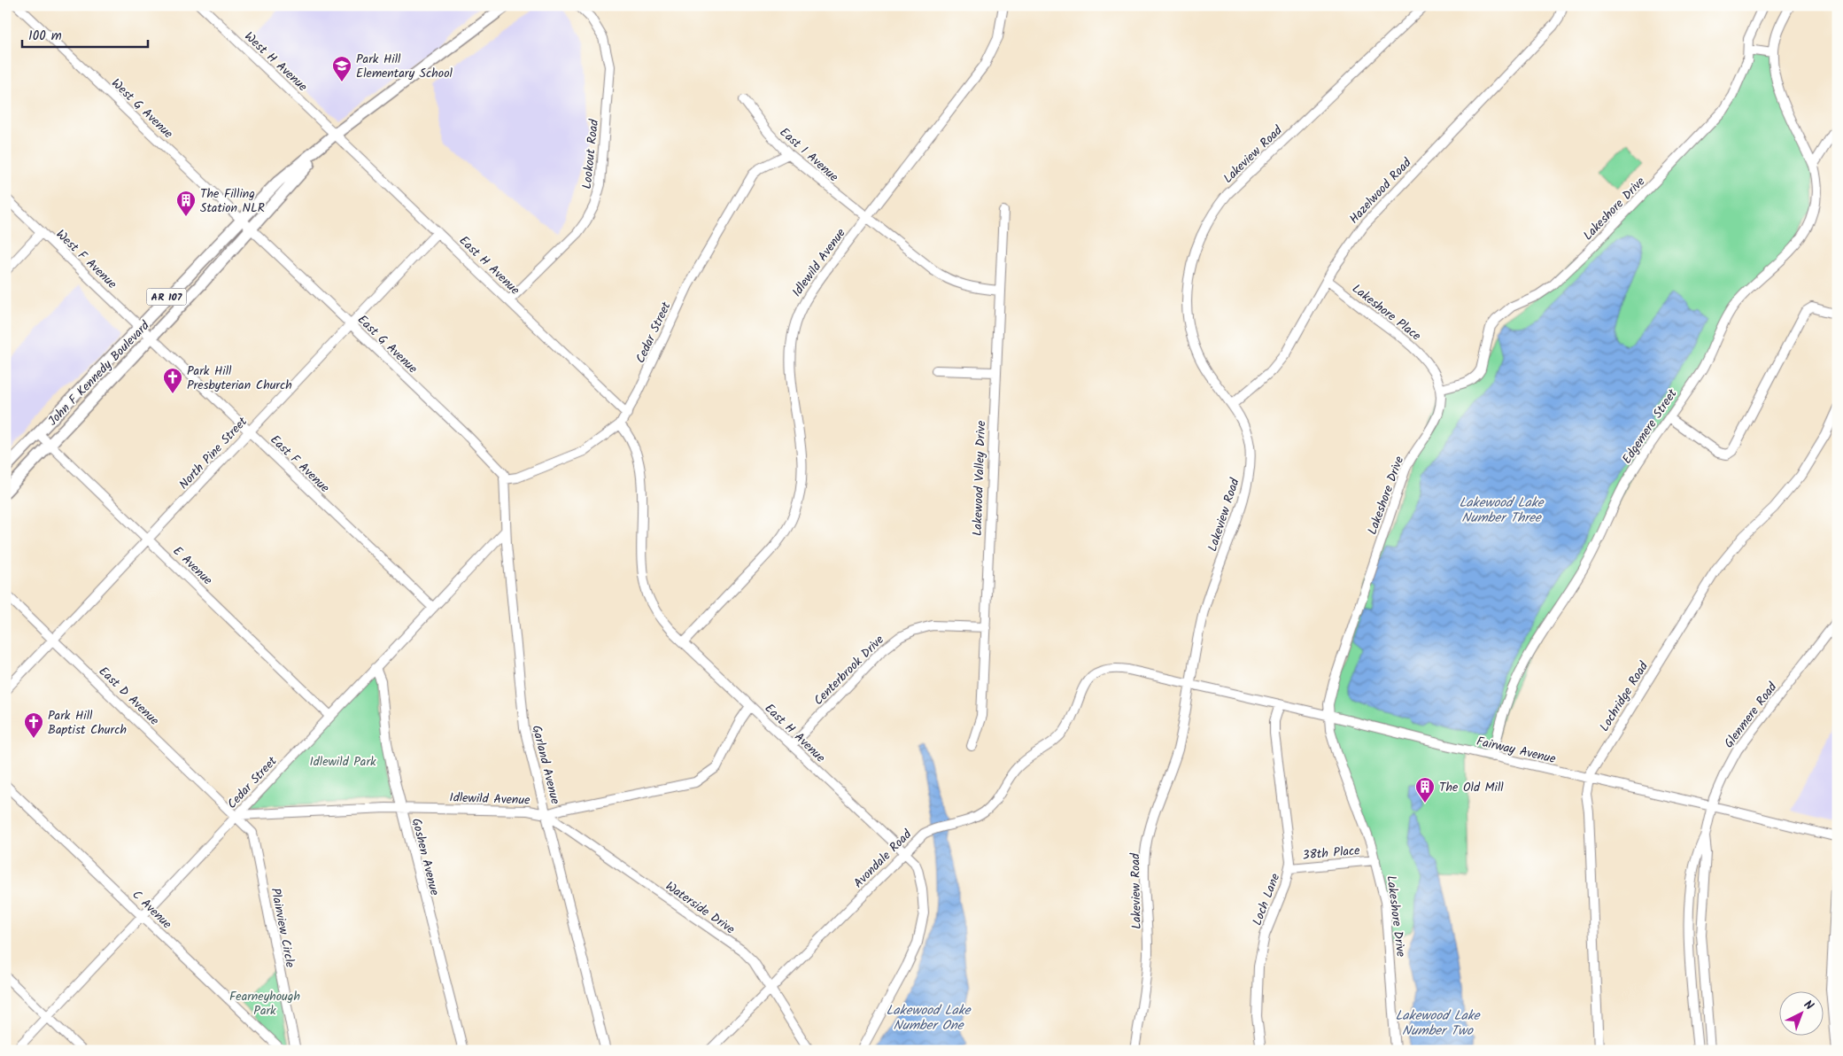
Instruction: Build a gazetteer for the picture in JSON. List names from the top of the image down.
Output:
{
  "streets": {
    "main road": ["AR 107", "John F Kennedy Boulevard"],
    "street": [
      "West H Avenue",
      "West G Avenue",
      "Lookout Road",
      "East I Avenue",
      "Lakeview Road",
      "Hazelwood Road",
      "Lakeshore Drive",
      "West F Avenue",
      "Idlewild Avenue",
      "East H Avenue",
      "Lakeshore Place",
      "Cedar Street",
      "East G Avenue",
      "Edgemere Street",
      "North Pine Street",
      "East F Avenue",
      "Lakewood Valley Drive",
      "E Avenue",
      "Centerbrook Drive",
      "East D Avenue",
      "Lochridge Road",
      "Glenmere Road",
      "Fairway Avenue",
      "Garland Avenue",
      "38th Place",
      "Goshen Avenue",
      "Avondale Road",
      "Loch Lane",
      "Waterside Drive",
      "C Avenue",
      "Plainview Circle"
    ]
  },
  "crossings": [
    ["West H Avenue", "East H Avenue"],
    ["West H Avenue", "John F Kennedy Boulevard"],
    ["West G Avenue", "East G Avenue"],
    ["West G Avenue", "John F Kennedy Boulevard"],
    ["Lookout Road", "East H Avenue"],
    ["East I Avenue", "Idlewild Avenue"],
    ["East I Avenue", "Cedar Street"],
    ["East I Avenue", "Lakewood Valley Drive"],
    ["Lakeview Road", "Hazelwood Road"],
    ["Lakeview Road", "Fairway Avenue"],
    ["Lakeview Road", "Avondale Road"],
    ["Hazelwood Road", "Lakeshore Place"],
    ["Lakeshore Drive", "Lakeshore Place"],
    ["Lakeshore Drive", "Fairway Avenue"],
    ["Lakeshore Drive", "38th Place"],
    ["West F Avenue", "John F Kennedy Boulevard"],
    ["West F Avenue", "East F Avenue"],
    ["Idlewild Avenue", "East H Avenue"],
    ["Idlewild Avenue", "Cedar Street"],
    ["Idlewild Avenue", "East D Avenue"],
    ["Idlewild Avenue", "Garland Avenue"],
    ["Idlewild Avenue", "Goshen Avenue"],
    ["Idlewild Avenue", "Waterside Drive"],
    ["Idlewild Avenue", "Plainview Circle"],
    ["East H Avenue", "Cedar Street"],
    ["East H Avenue", "John F Kennedy Boulevard"],
    ["East H Avenue", "North Pine Street"],
    ["East H Avenue", "Centerbrook Drive"],
    ["East H Avenue", "Avondale Road"],
    ["Cedar Street", "East G Avenue"],
    ["Cedar Street", "East F Avenue"],
    ["Cedar Street", "E Avenue"],
    ["Cedar Street", "East D Avenue"],
    ["Cedar Street", "Garland Avenue"],
    ["Cedar Street", "Goshen Avenue"],
    ["Cedar Street", "C Avenue"],
    ["Cedar Street", "Plainview Circle"],
    ["East G Avenue", "John F Kennedy Boulevard"],
    ["East G Avenue", "North Pine Street"],
    ["East G Avenue", "Garland Avenue"],
    ["John F Kennedy Boulevard", "East F Avenue"],
    ["John F Kennedy Boulevard", "E Avenue"],
    ["Edgemere Street", "Fairway Avenue"],
    ["North Pine Street", "East F Avenue"],
    ["North Pine Street", "E Avenue"],
    ["North Pine Street", "East D Avenue"],
    ["Lakewood Valley Drive", "Centerbrook Drive"],
    ["East D Avenue", "Plainview Circle"],
    ["Lochridge Road", "Fairway Avenue"],
    ["Glenmere Road", "Fairway Avenue"],
    ["Fairway Avenue", "Avondale Road"],
    ["Fairway Avenue", "Loch Lane"],
    ["Garland Avenue", "Waterside Drive"],
    ["38th Place", "Loch Lane"],
    ["Avondale Road", "Waterside Drive"]
  ],
  "water": ["Lakewood Lake Number Three", "Lakewood Lake Number One", "Lakewood Lake Number Two"],
  "parks": ["Idlewild Park", "Fearneyhough Park"],
  "places": {
    "school or university": ["Park Hill Elementary School"],
    "building": ["The Filling Station NLR", "The Old Mill"],
    "church": ["Park Hill Presbyterian Church", "Park Hill Baptist Church"]
  },
  "scale_bar": "100 m",
  "north": "top right"
}
